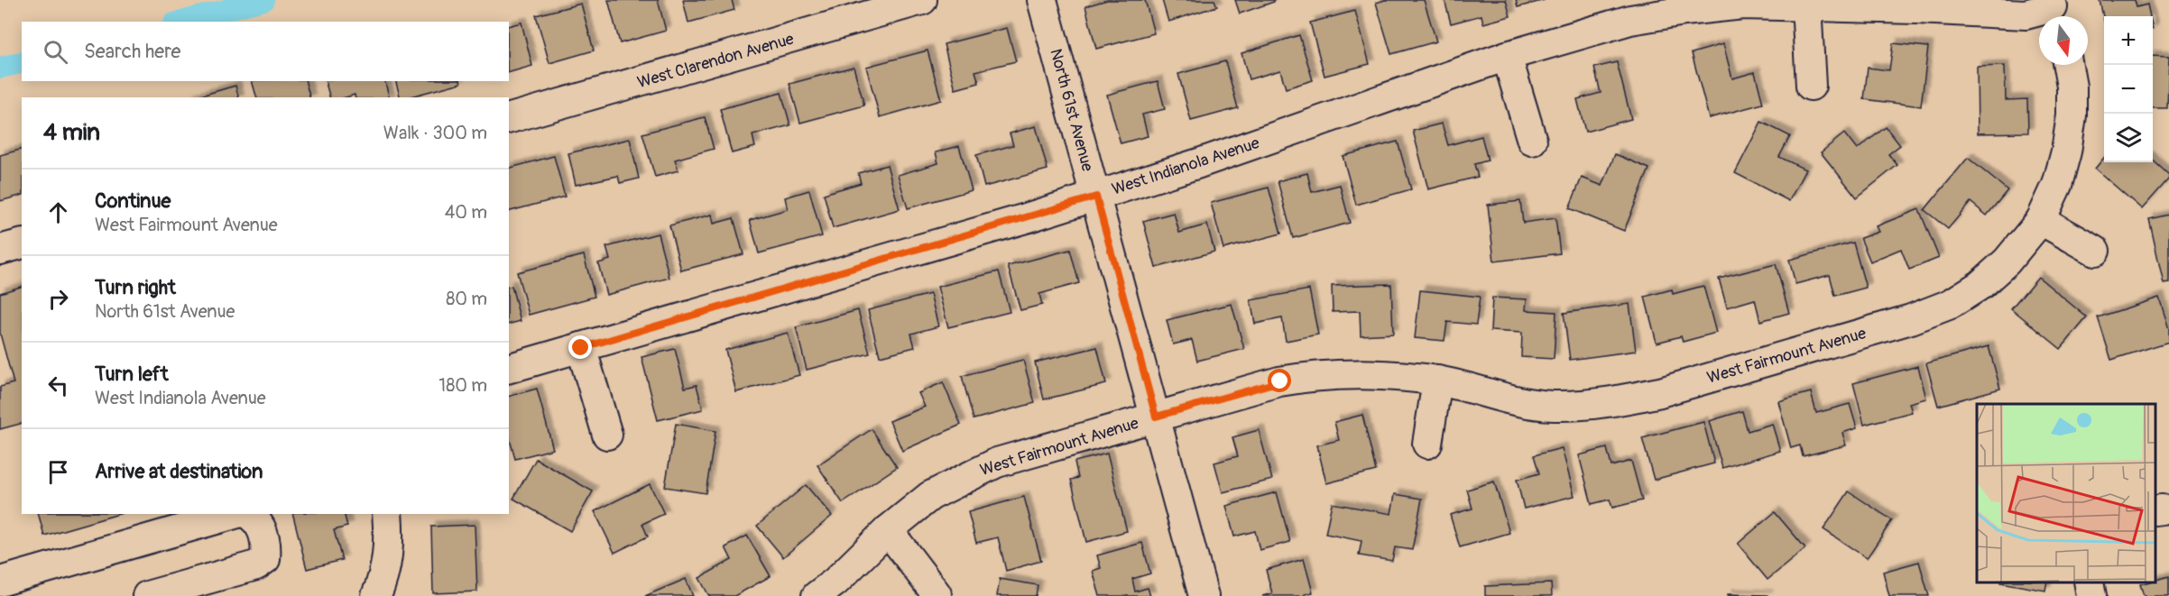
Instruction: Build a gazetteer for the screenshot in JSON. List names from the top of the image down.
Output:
{
  "streets": {
    "street": [
      "West Clarendon Avenue",
      "North 61st Avenue",
      "West Indianola Avenue",
      "West Fairmount Avenue"
    ]
  },
  "crossings": [
    ["North 61st Avenue", "West Indianola Avenue"],
    ["North 61st Avenue", "West Fairmount Avenue"]
  ],
  "north": "bottom",
  "page": {
    "map_buttons": ["+", "−"],
    "search": "Search here",
    "heading": ["4 min", "Walk · 300 m"],
    "list": [
      ["Continue", "West Fairmount Avenue", "40 m"],
      ["Turn right", "North 61st Avenue", "80 m"],
      ["Turn left", "West Indianola Avenue", "180 m"],
      "Arrive at destination"
    ]
  }
}
